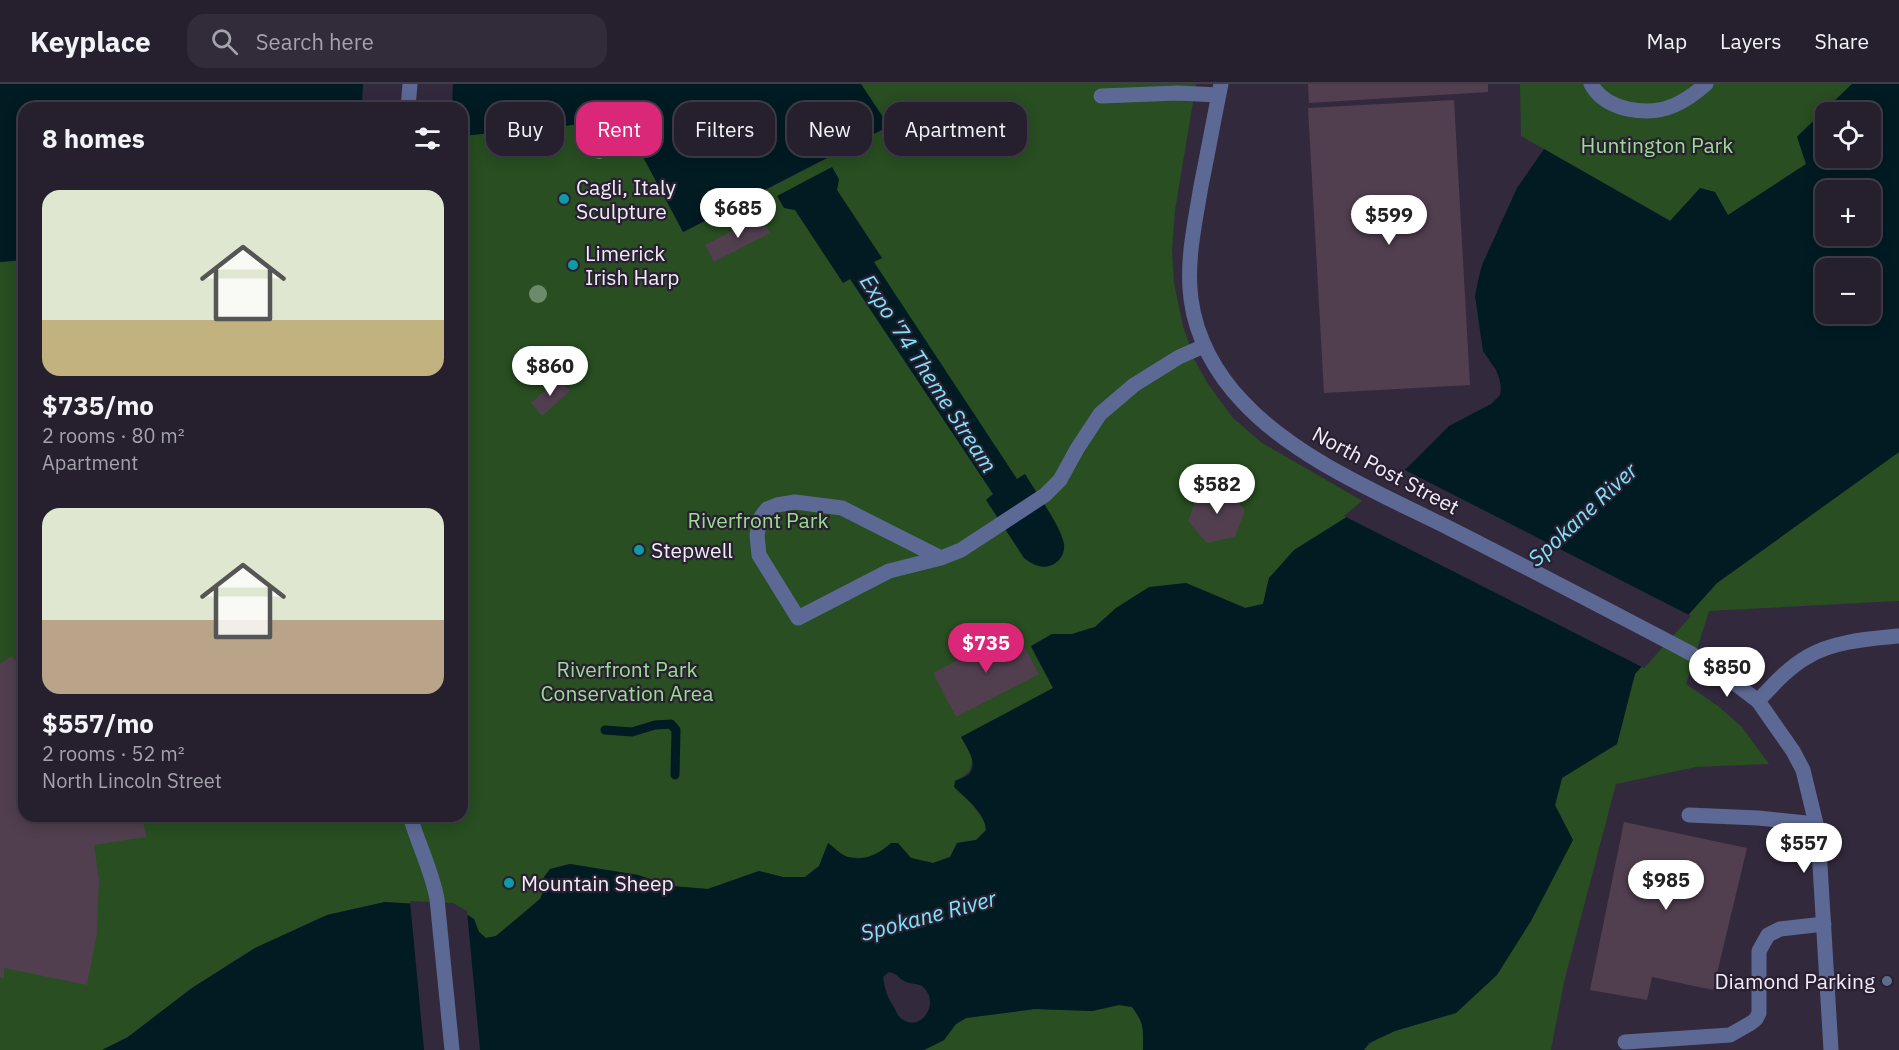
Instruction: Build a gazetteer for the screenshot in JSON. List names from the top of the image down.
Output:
{
  "streets": {
    "street": ["North Post Street"]
  },
  "water": ["Expo '74 Theme Stream", "Spokane River"],
  "parks": ["Huntington Park", "Riverfront Park", "Riverfront Park Conservation Area"],
  "places": [
    "Cagli, Italy Sculpture",
    "Limerick Irish Harp",
    "Stepwell",
    "Mountain Sheep",
    "Diamond Parking"
  ],
  "page": {
    "header": "Keyplace",
    "search": "Search here",
    "nav": ["Map", "Layers", "Share"],
    "map_buttons": ["+", "−"],
    "chip": [
      "Buy",
      "Rent",
      "Filters",
      "New",
      "Apartment"
    ],
    "heading": "8 homes",
    "list": [
      {
        "name": "$735/mo",
        "note": "2 rooms · 80 m² · Apartment"
      },
      {
        "name": "$557/mo",
        "note": "2 rooms · 52 m² · North Lincoln Street"
      }
    ],
    "price": [
      "$685",
      "$599",
      "$860",
      "$582",
      "$735",
      "$850",
      "$557",
      "$985"
    ]
  }
}
